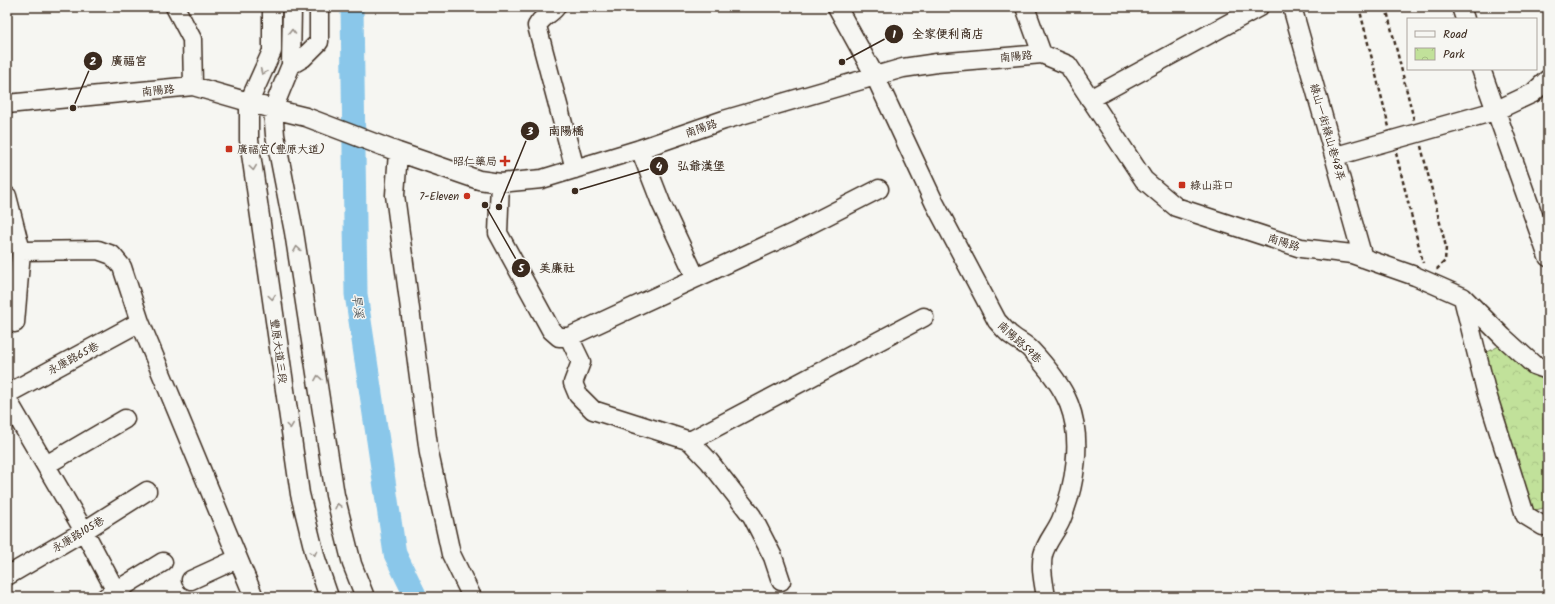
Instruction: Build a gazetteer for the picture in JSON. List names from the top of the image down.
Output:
{
  "streets": {
    "street": [
      "南陽路",
      "綠山一街綠山巷48弄",
      "南陽路59巷",
      "豐原大道三段",
      "永康路65巷",
      "永康路105巷"
    ]
  },
  "crossings": [
    ["南陽路", "綠山一街綠山巷48弄"],
    ["南陽路", "南陽路59巷"],
    ["南陽路", "豐原大道三段"]
  ],
  "water": ["旱溪"],
  "places": {
    "other": [
      "全家便利商店",
      "廣福宮",
      "弘爺漢堡",
      "7-Eleven",
      "美廉社",
      "南陽橋"
    ],
    "transit": ["廣福宮(豐原大道)", "綠山莊口"],
    "health": ["昭仁藥局"]
  },
  "legend": ["Road", "Park"]
}
